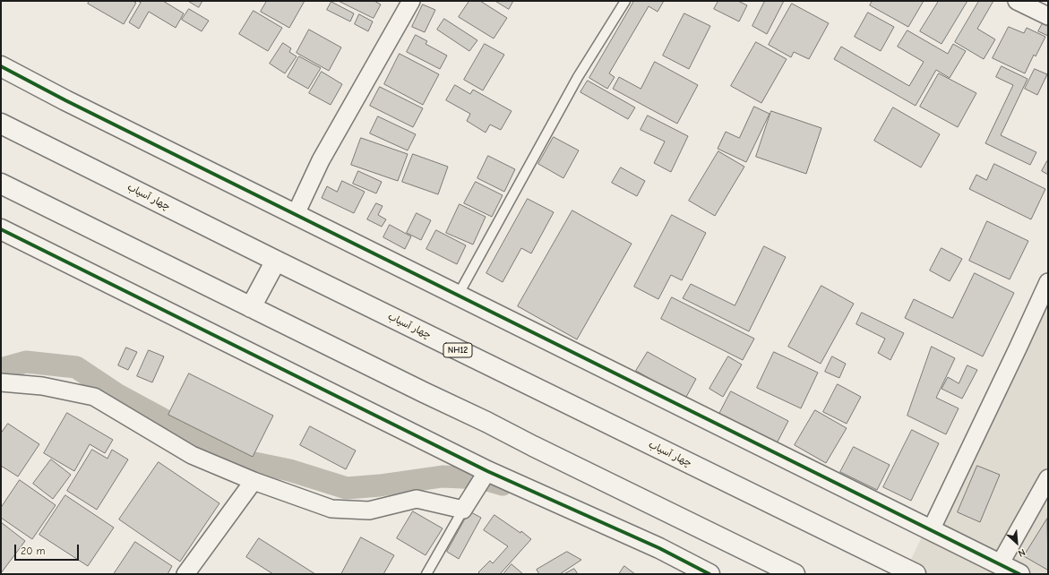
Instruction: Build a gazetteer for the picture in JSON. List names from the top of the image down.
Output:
{
  "streets": {
    "main road": ["چهار آسیاب", "NH12"]
  },
  "scale_bar": "20 m",
  "north": "bottom right"
}
